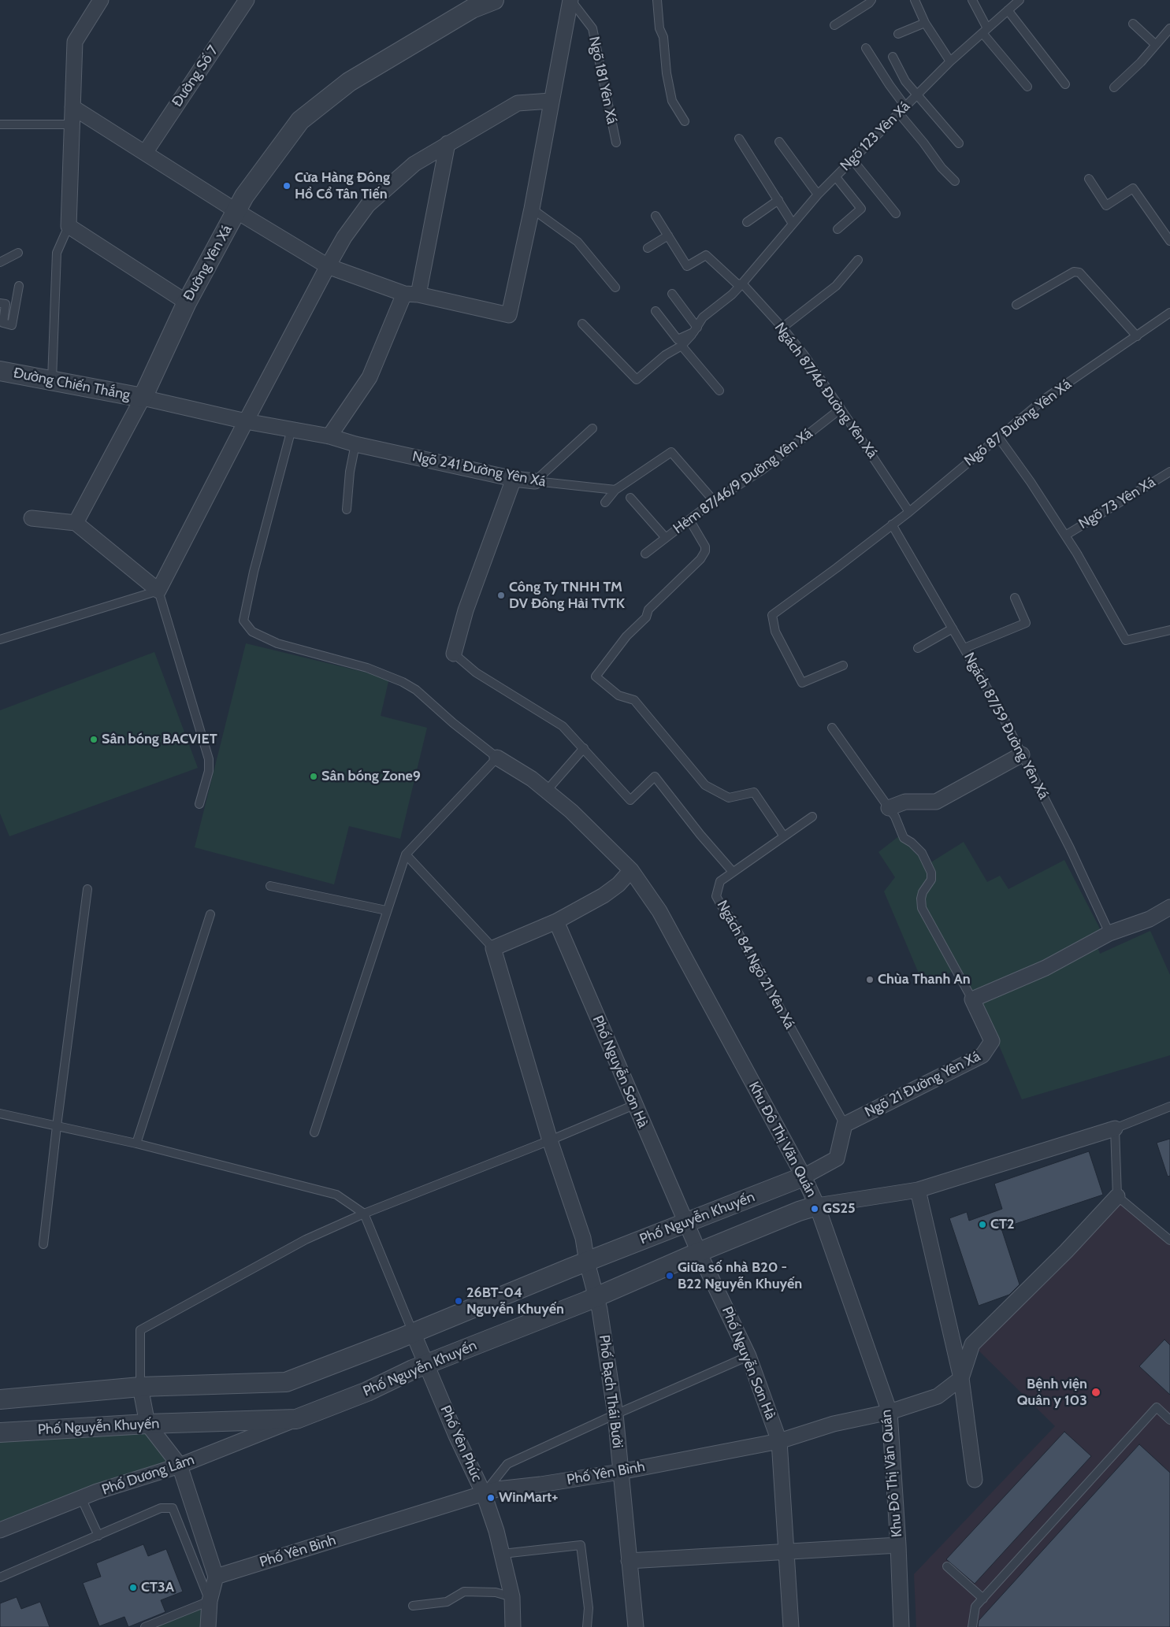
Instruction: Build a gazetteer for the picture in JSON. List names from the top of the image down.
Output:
{
  "streets": {
    "street": [
      "Đường Số 7",
      "Đường Yên Xá",
      "Đường Chiến Thắng",
      "Ngõ 241 Đường Yên Xá",
      "Phố Nguyễn Sơn Hà",
      "Ngõ 21 Đường Yên Xá",
      "Khu Đô Thị Văn Quán",
      "Phố Nguyễn Khuyến",
      "Phố Bạch Thái Bưởi",
      "Phố Yên Phúc",
      "Phố Yên Bình",
      "Phố Dương Lâm"
    ],
    "lane": [
      "Ngõ 181 Yên Xá",
      "Ngõ 123 Yên Xá",
      "Ngách 87/46 Đường Yên Xá",
      "Ngõ 87 Đường Yên Xá",
      "Hẻm 87/46/9 Đường Yên Xá",
      "Ngõ 73 Yên Xá",
      "Ngách 87/59 Đường Yên Xá",
      "Ngách 84 Ngõ 21 Yên Xá"
    ]
  },
  "crossings": [
    ["Ngõ 123 Yên Xá", "Ngách 87/46 Đường Yên Xá"],
    ["Đường Yên Xá", "Đường Chiến Thắng"],
    ["Đường Yên Xá", "Ngõ 241 Đường Yên Xá"],
    ["Đường Chiến Thắng", "Ngõ 241 Đường Yên Xá"],
    ["Ngách 87/46 Đường Yên Xá", "Ngõ 87 Đường Yên Xá"],
    ["Ngách 87/46 Đường Yên Xá", "Hẻm 87/46/9 Đường Yên Xá"],
    ["Ngõ 87 Đường Yên Xá", "Ngách 87/59 Đường Yên Xá"],
    ["Ngách 84 Ngõ 21 Yên Xá", "Ngõ 21 Đường Yên Xá"],
    ["Phố Nguyễn Sơn Hà", "Phố Nguyễn Khuyến"],
    ["Phố Nguyễn Sơn Hà", "Phố Yên Bình"],
    ["Khu Đô Thị Văn Quán", "Phố Nguyễn Khuyến"],
    ["Khu Đô Thị Văn Quán", "Phố Yên Bình"],
    ["Phố Nguyễn Khuyến", "Phố Bạch Thái Bưởi"],
    ["Phố Nguyễn Khuyến", "Phố Yên Phúc"],
    ["Phố Nguyễn Khuyến", "Phố Dương Lâm"],
    ["Phố Bạch Thái Bưởi", "Phố Yên Bình"],
    ["Phố Yên Phúc", "Phố Yên Bình"]
  ],
  "places": [
    "Cửa Hàng Đông Hồ Cổ Tân Tiến",
    "Công Ty TNHH TM DV Đông Hải TVTK",
    "Sân bóng BACVIET",
    "Sân bóng Zone9",
    "Chùa Thanh An",
    "GS25",
    "CT2",
    "Giữa số nhà B20 - B22 Nguyễn Khuyến",
    "26BT-04 Nguyễn Khuyến",
    "Bệnh viện Quân y 103",
    "WinMart+",
    "CT3A"
  ]
}
